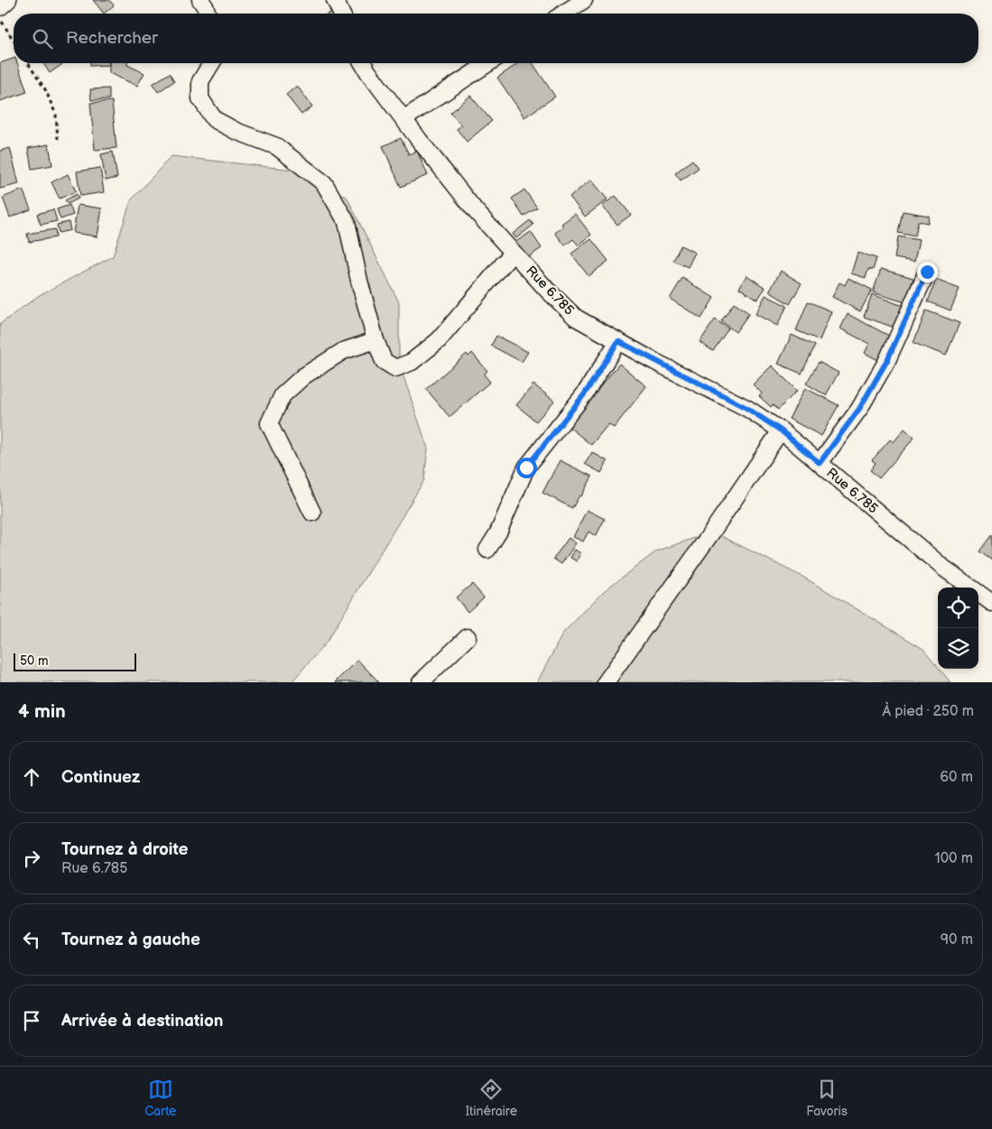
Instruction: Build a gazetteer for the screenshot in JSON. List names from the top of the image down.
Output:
{
  "streets": {
    "street": ["Rue 6.785"]
  },
  "scale_bar": "50 m",
  "page": {
    "search": "Rechercher",
    "scale": "50 m",
    "heading": ["4 min", "À pied · 250 m"],
    "list": [
      ["Continuez", "60 m"],
      ["Tournez à droite", "Rue 6.785", "100 m"],
      ["Tournez à gauche", "90 m"],
      "Arrivée à destination"
    ],
    "nav": ["Carte", "Itinéraire", "Favoris"]
  }
}
